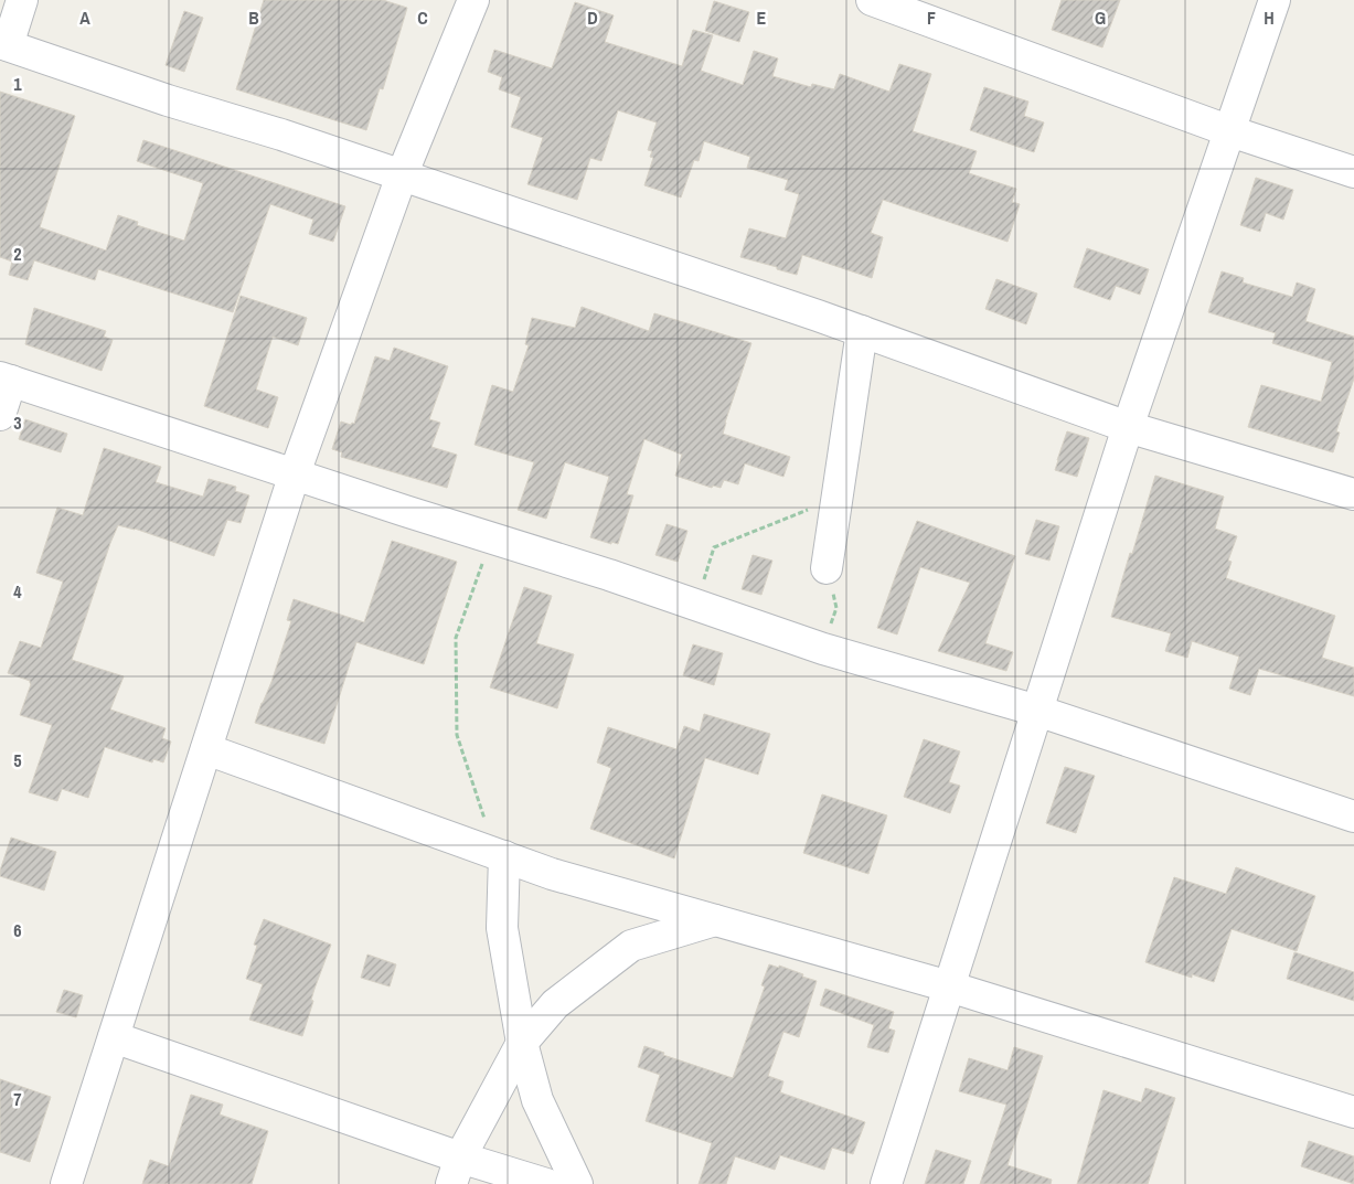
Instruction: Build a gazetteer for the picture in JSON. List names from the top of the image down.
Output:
{
  "grid": {
    "columns": [
      "A",
      "B",
      "C",
      "D",
      "E",
      "F",
      "G",
      "H"
    ],
    "rows": [
      "1",
      "2",
      "3",
      "4",
      "5",
      "6",
      "7"
    ]
  }
}
